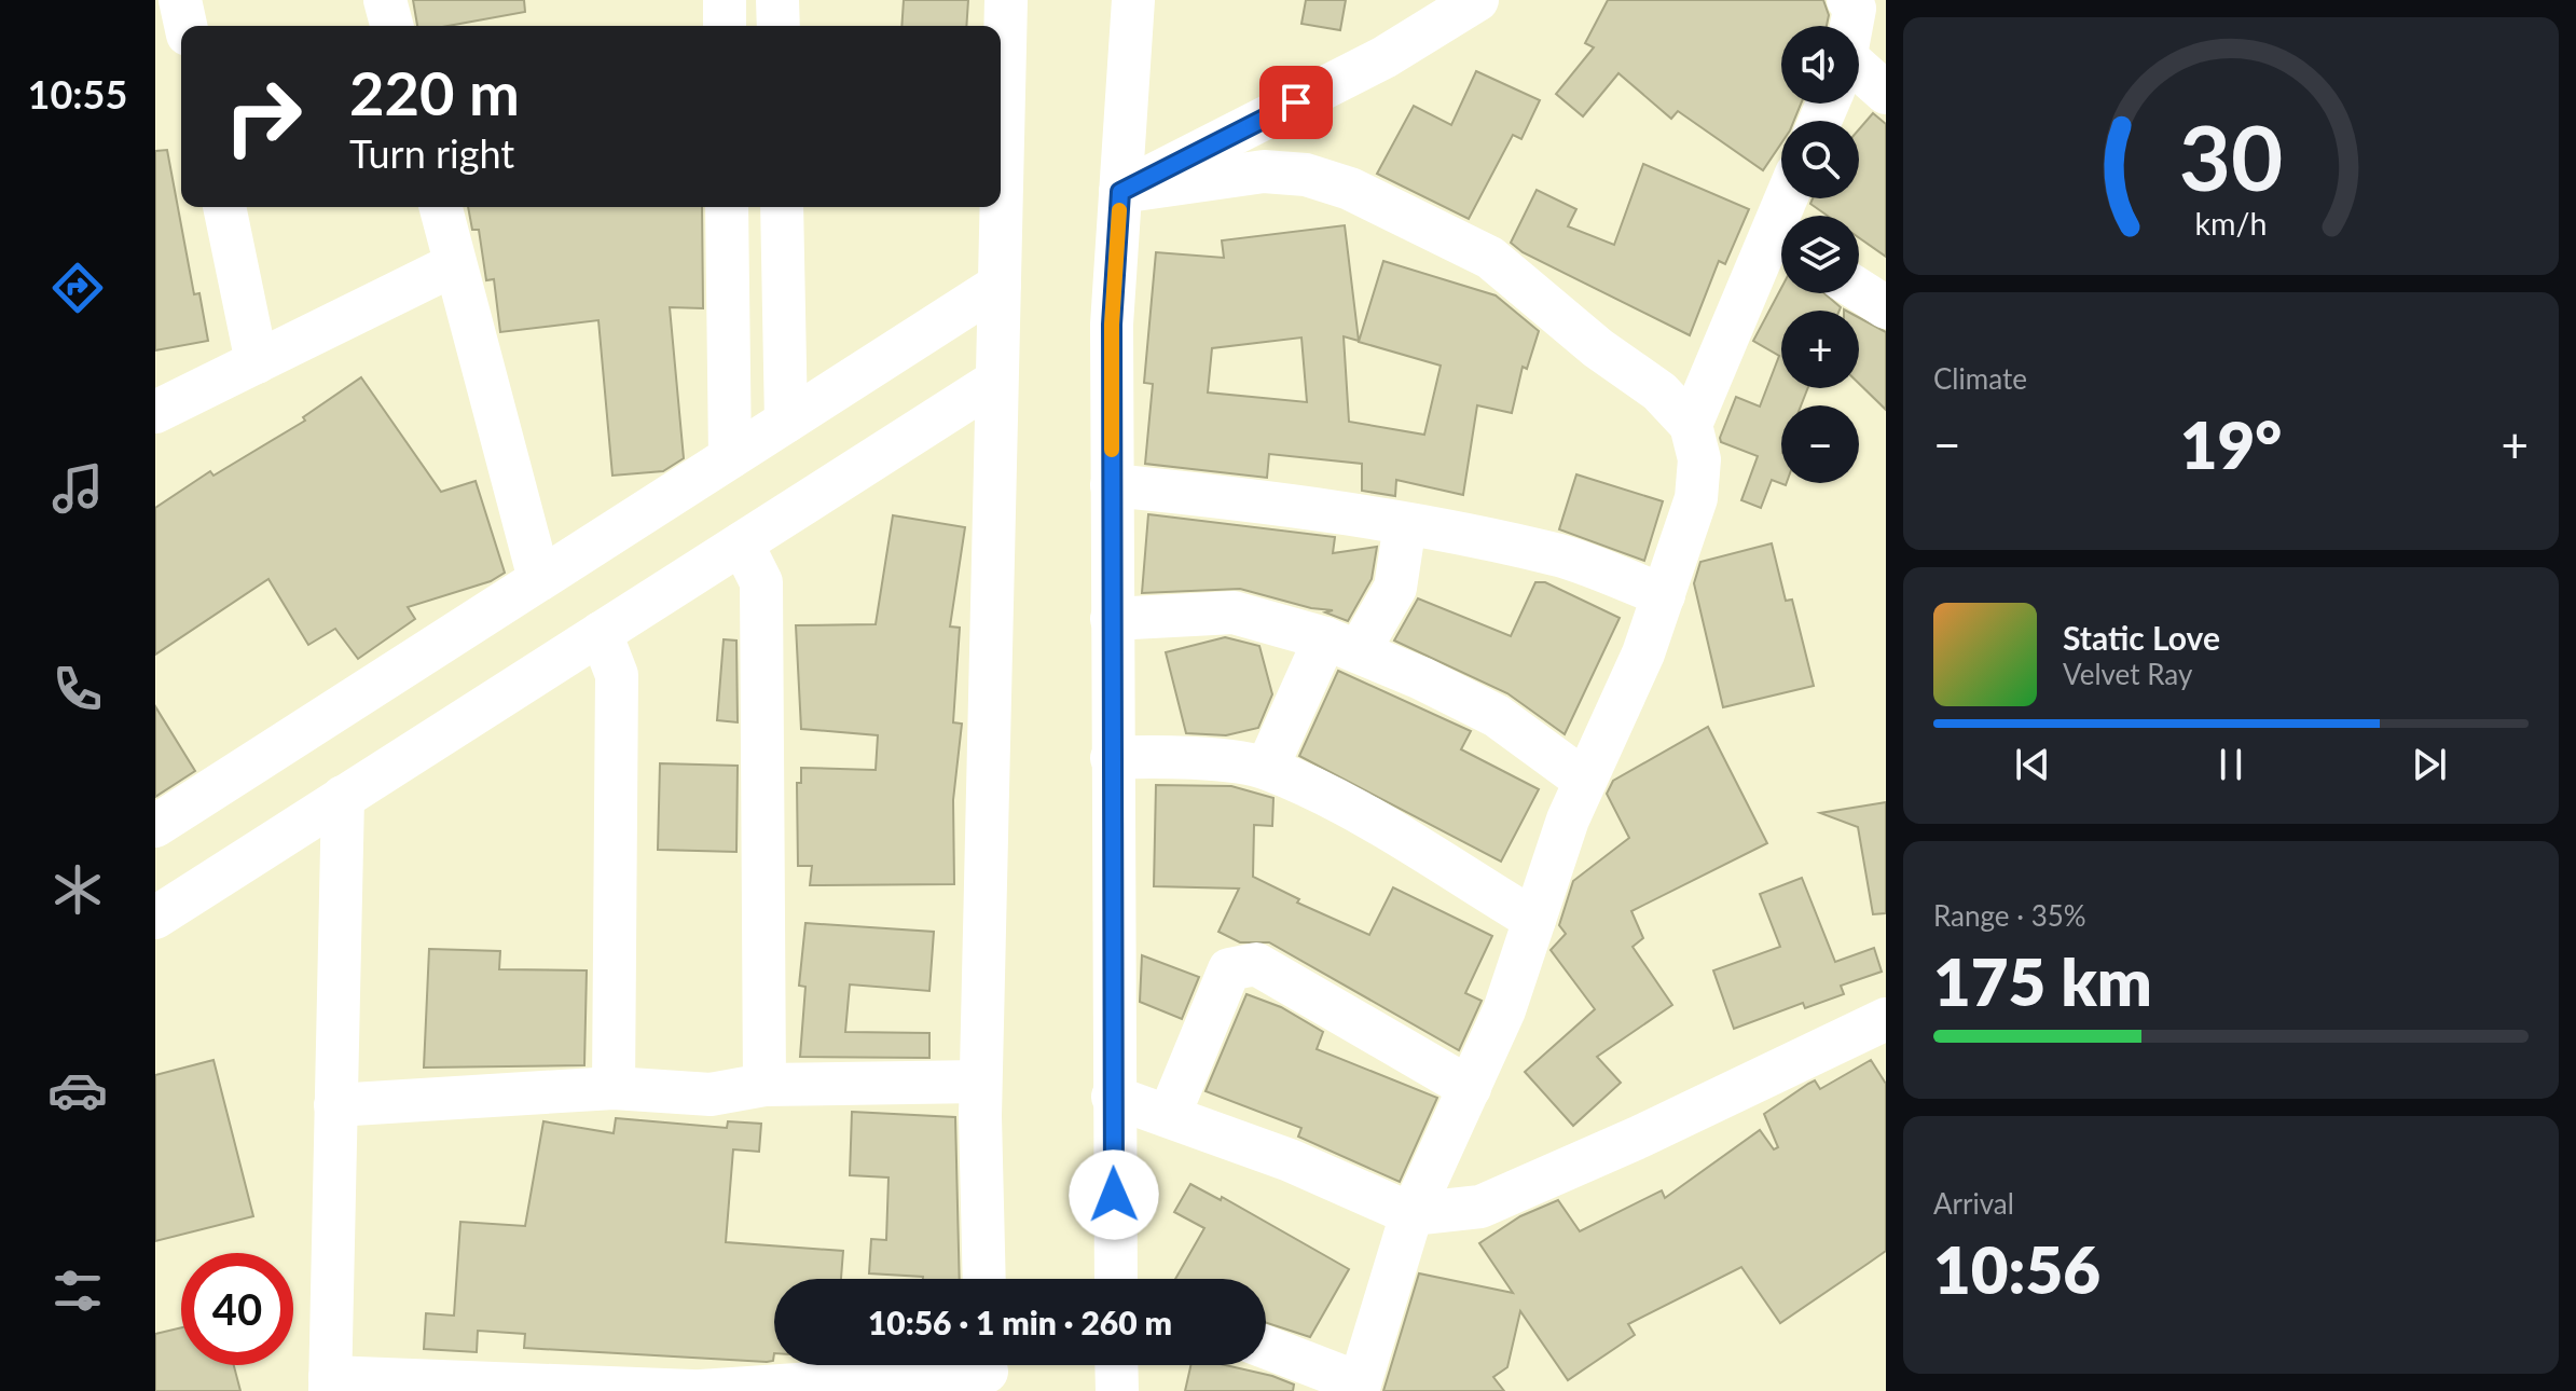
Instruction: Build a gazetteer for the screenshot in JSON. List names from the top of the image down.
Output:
{
  "page": {
    "tabs": "10:55",
    "map_buttons": ["+", "−"],
    "turn": ["220 m", "Turn right"],
    "tile": [
      "Climate",
      ["Range · 35%", "175 km"],
      ["Arrival", "10:56"]
    ],
    "heat": ["−", "19°", "+"],
    "song": ["Static Love", "Velvet Ray"],
    "limit": "40",
    "trip": "10:56 · 1 min · 260 m",
    "gauge": ["30", "km/h"]
  }
}
